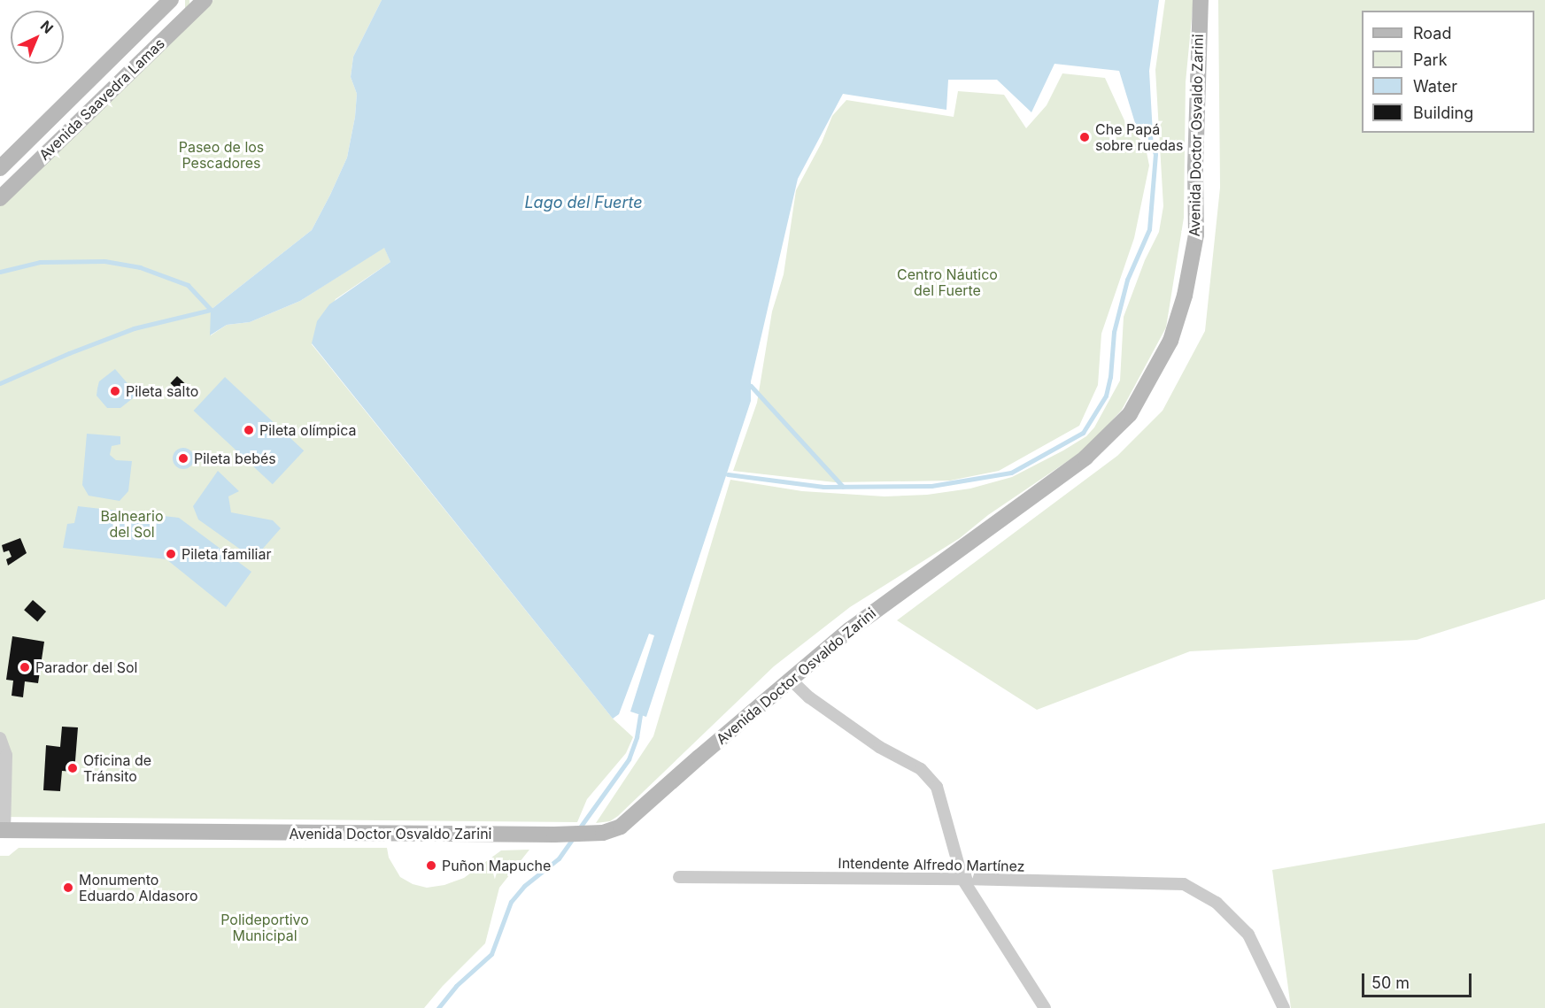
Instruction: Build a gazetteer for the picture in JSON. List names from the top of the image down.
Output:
{
  "streets": {
    "main road": ["Avenida Saavedra Lamas", "Avenida Doctor Osvaldo Zarini"],
    "street": ["Intendente Alfredo Martínez"]
  },
  "water": ["Lago del Fuerte"],
  "parks": [
    "Paseo de los Pescadores",
    "Centro Náutico del Fuerte",
    "Balneario del Sol",
    "Polideportivo Municipal"
  ],
  "places": [
    "Che Papá sobre ruedas",
    "Pileta salto",
    "Pileta olímpica",
    "Pileta bebés",
    "Pileta familiar",
    "Parador del Sol",
    "Oficina de Tránsito",
    "Puñon Mapuche",
    "Monumento Eduardo Aldasoro"
  ],
  "legend": [
    "Road",
    "Park",
    "Water",
    "Building"
  ],
  "scale_bar": "50 m",
  "north": "top right"
}
